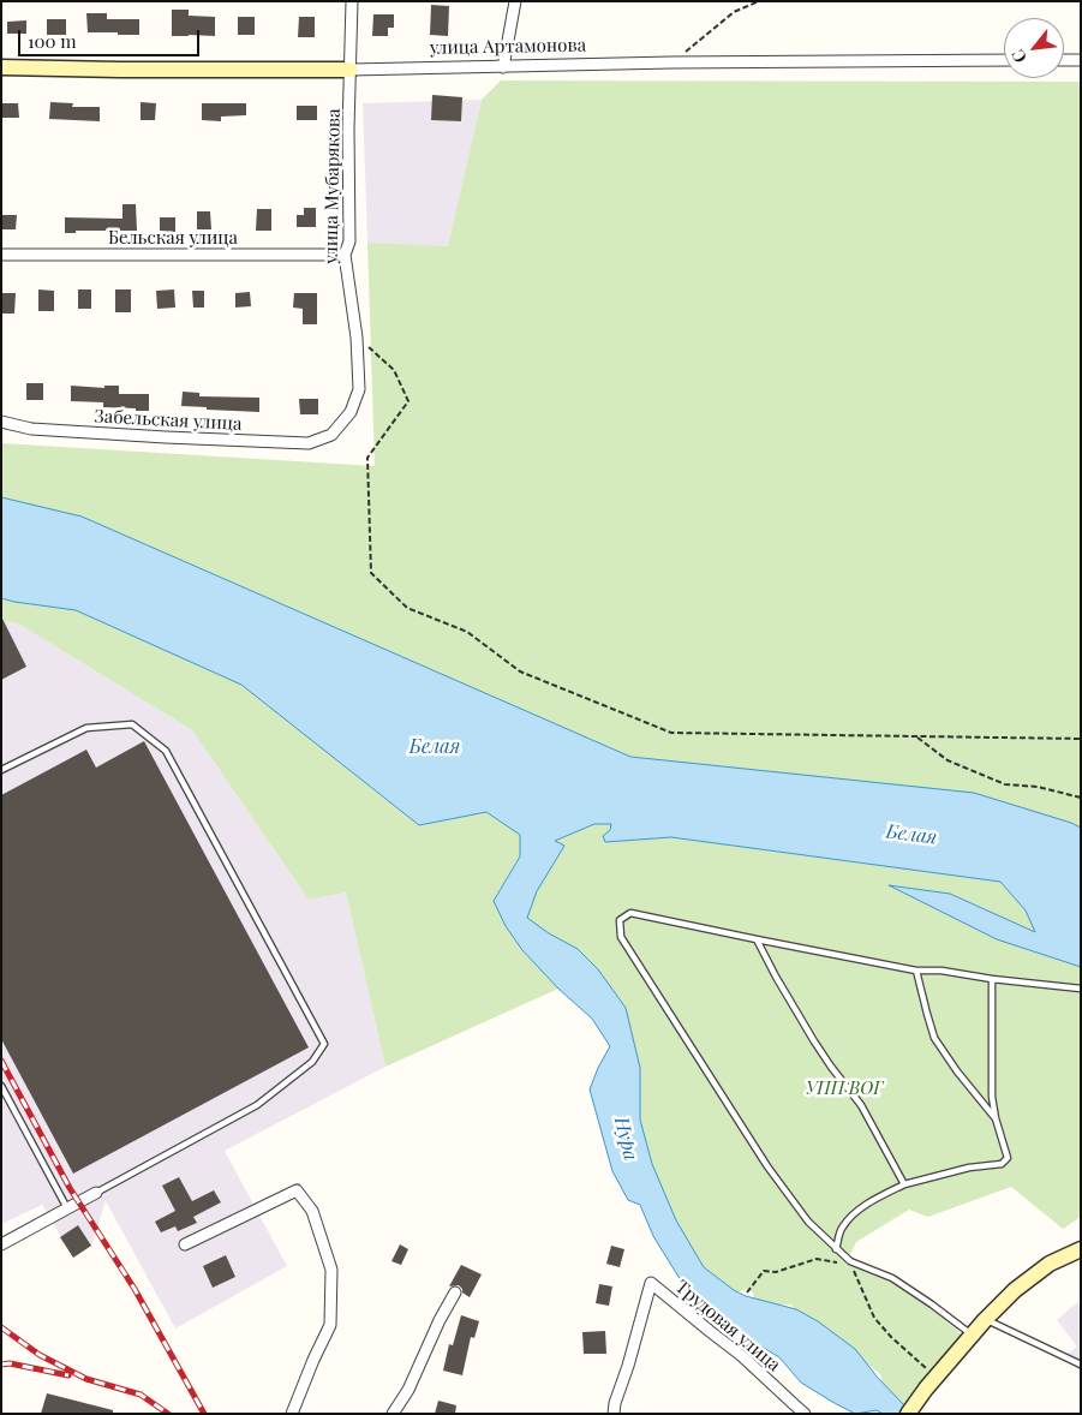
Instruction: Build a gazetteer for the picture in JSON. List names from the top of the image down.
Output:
{
  "streets": {
    "street": [
      "улица Артамонова",
      "улица Мубарякова",
      "Бельская улица",
      "Забельская улица",
      "Трудовая улица"
    ]
  },
  "crossings": [
    ["улица Артамонова", "улица Мубарякова"],
    ["улица Мубарякова", "Бельская улица"],
    ["улица Мубарякова", "Забельская улица"]
  ],
  "water": ["Белая", "Нура"],
  "parks": ["УПП ВОГ"],
  "scale_bar": "100 m",
  "north": "bottom left"
}
